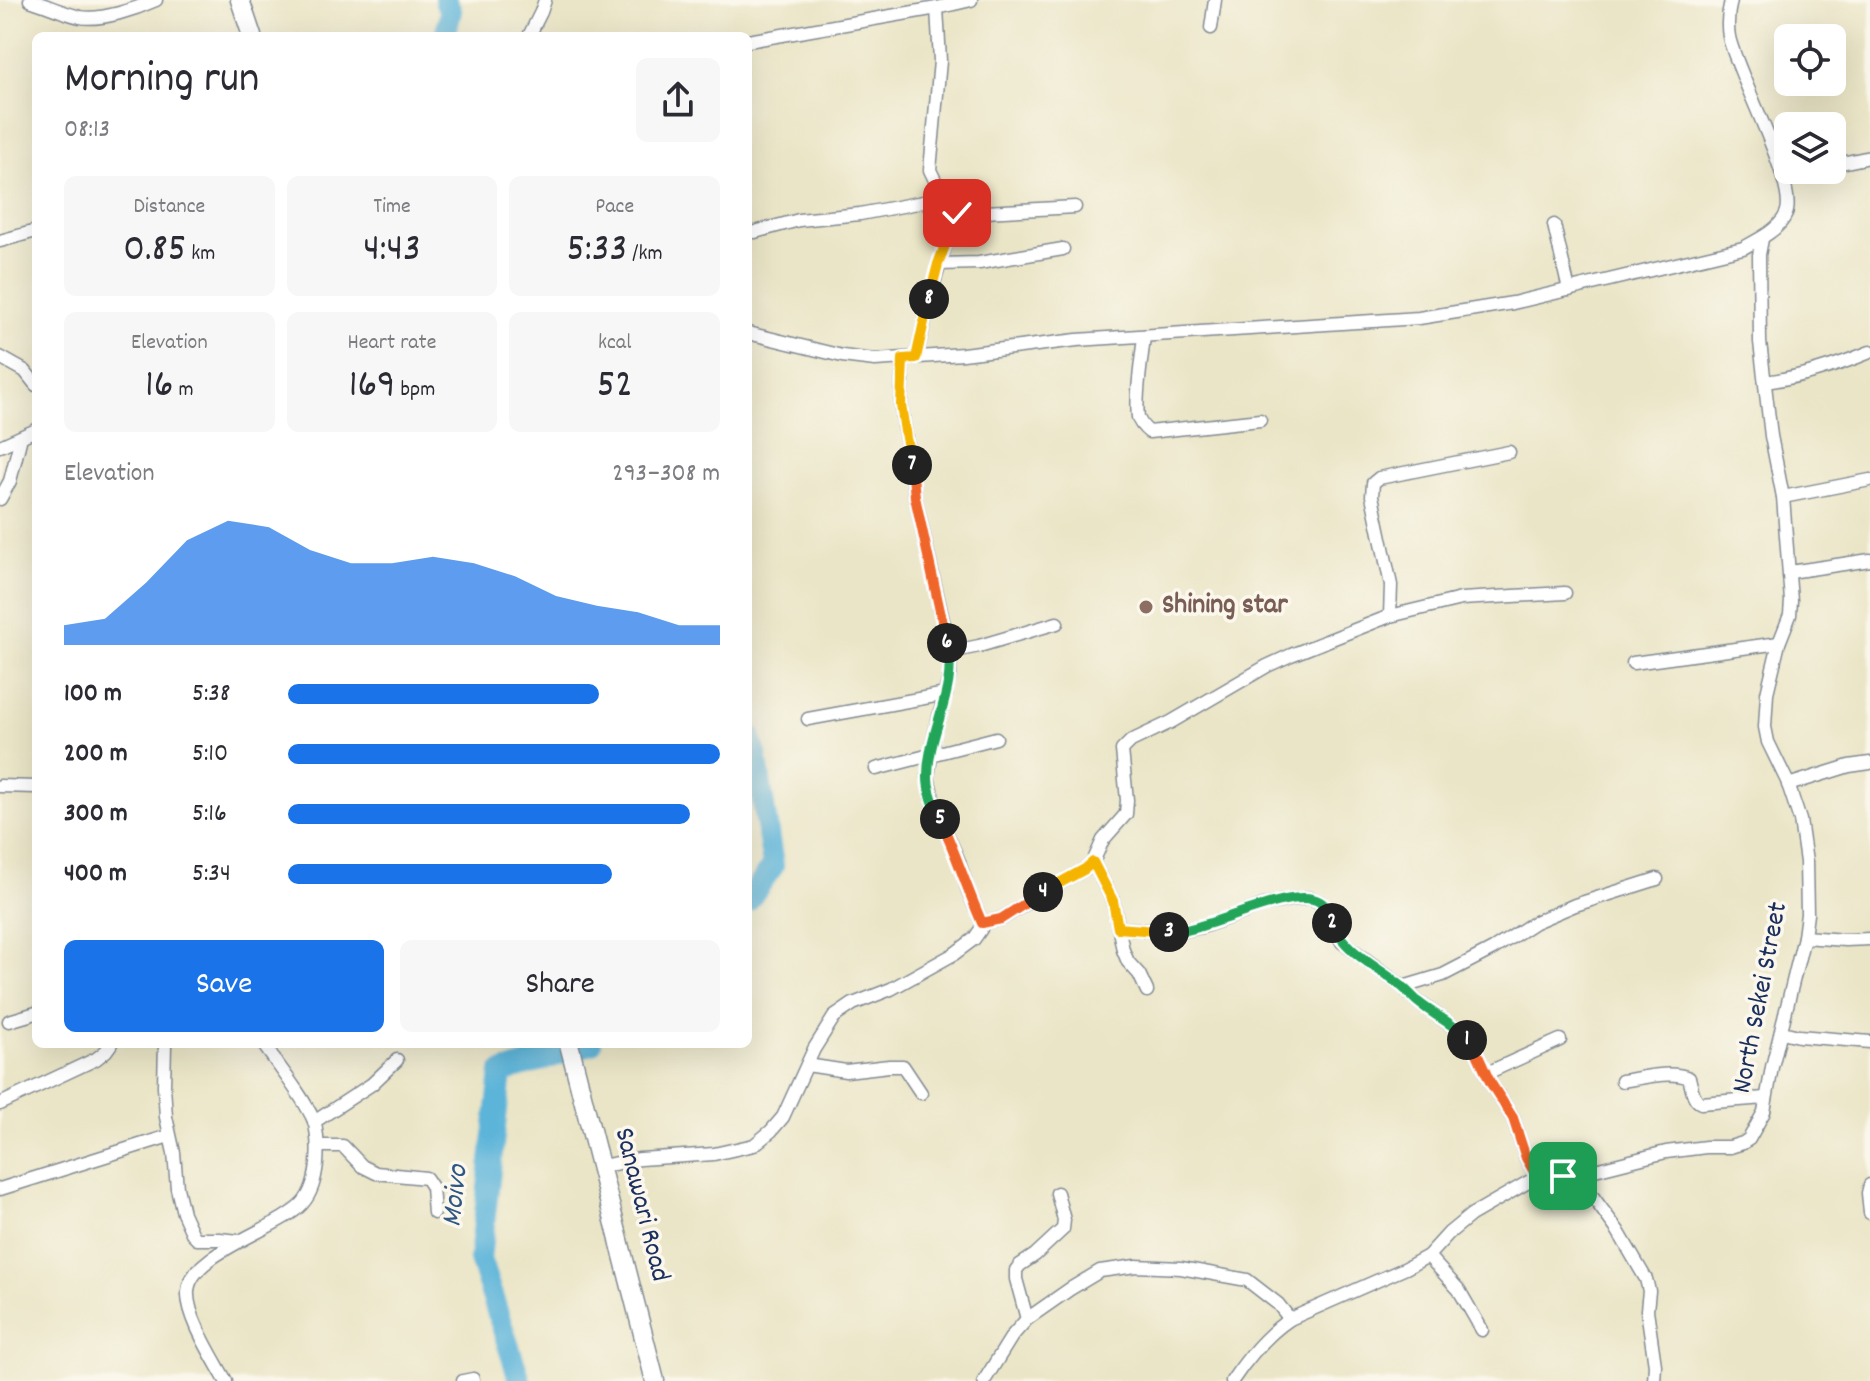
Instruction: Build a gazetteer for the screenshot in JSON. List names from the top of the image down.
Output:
{
  "streets": {
    "street": ["North Sekei Street", "Sanawari Road"]
  },
  "water": ["Moivo"],
  "places": ["Shining star"],
  "page": {
    "heading": ["Morning run", "08:13"],
    "stats": [
      ["Distance", "0.85 km"],
      ["Time", "4:43"],
      ["Pace", "5:33 /km"],
      ["Elevation", "16 m"],
      ["Heart rate", "169 bpm"],
      ["kcal", "52"]
    ],
    "pins": [
      "8",
      "7",
      "6",
      "5",
      "4",
      "2",
      "3",
      "1"
    ],
    "chart": ["Elevation", "293–308 m"],
    "list": [
      {
        "name": "100 m",
        "note": "5:38"
      },
      {
        "name": "200 m",
        "note": "5:10"
      },
      {
        "name": "300 m",
        "note": "5:16"
      },
      {
        "name": "400 m",
        "note": "5:34"
      }
    ],
    "buttons": ["Save", "Share"]
  }
}
